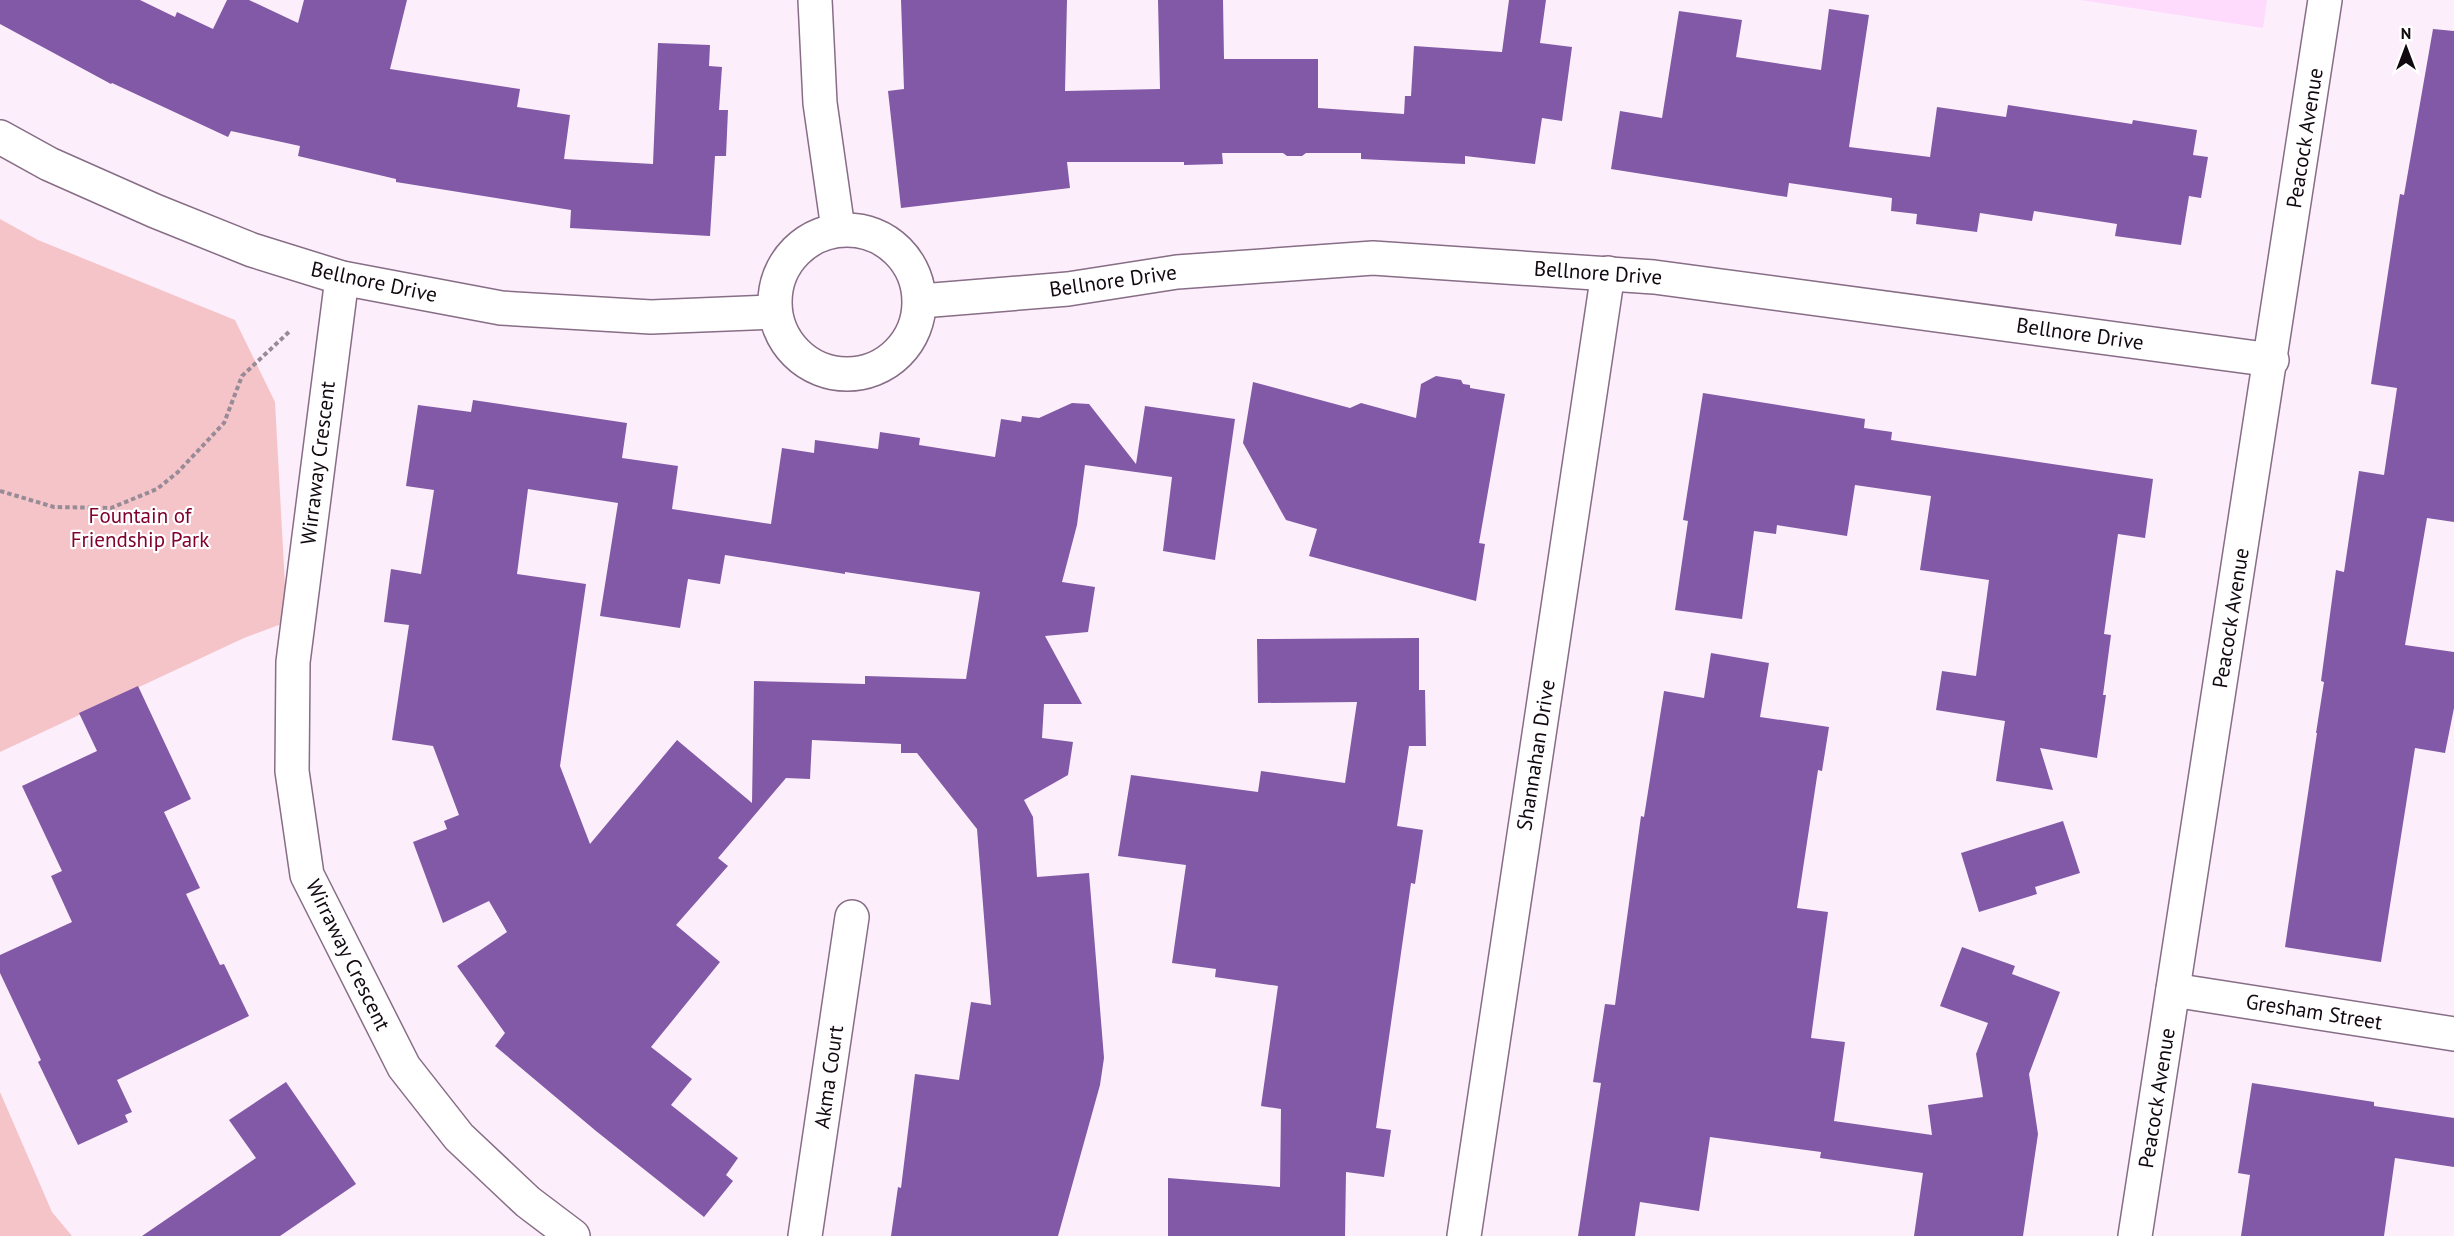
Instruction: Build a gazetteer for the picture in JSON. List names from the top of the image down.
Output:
{
  "streets": {
    "street": [
      "Peacock Avenue",
      "Bellnore Drive",
      "Wirraway Crescent",
      "Shannahan Drive",
      "Gresham Street",
      "Akma Court"
    ]
  },
  "crossings": [
    ["Peacock Avenue", "Bellnore Drive"],
    ["Peacock Avenue", "Gresham Street"],
    ["Bellnore Drive", "Wirraway Crescent"],
    ["Bellnore Drive", "Shannahan Drive"]
  ],
  "parks": ["Fountain of Friendship Park"],
  "north": "top"
}
